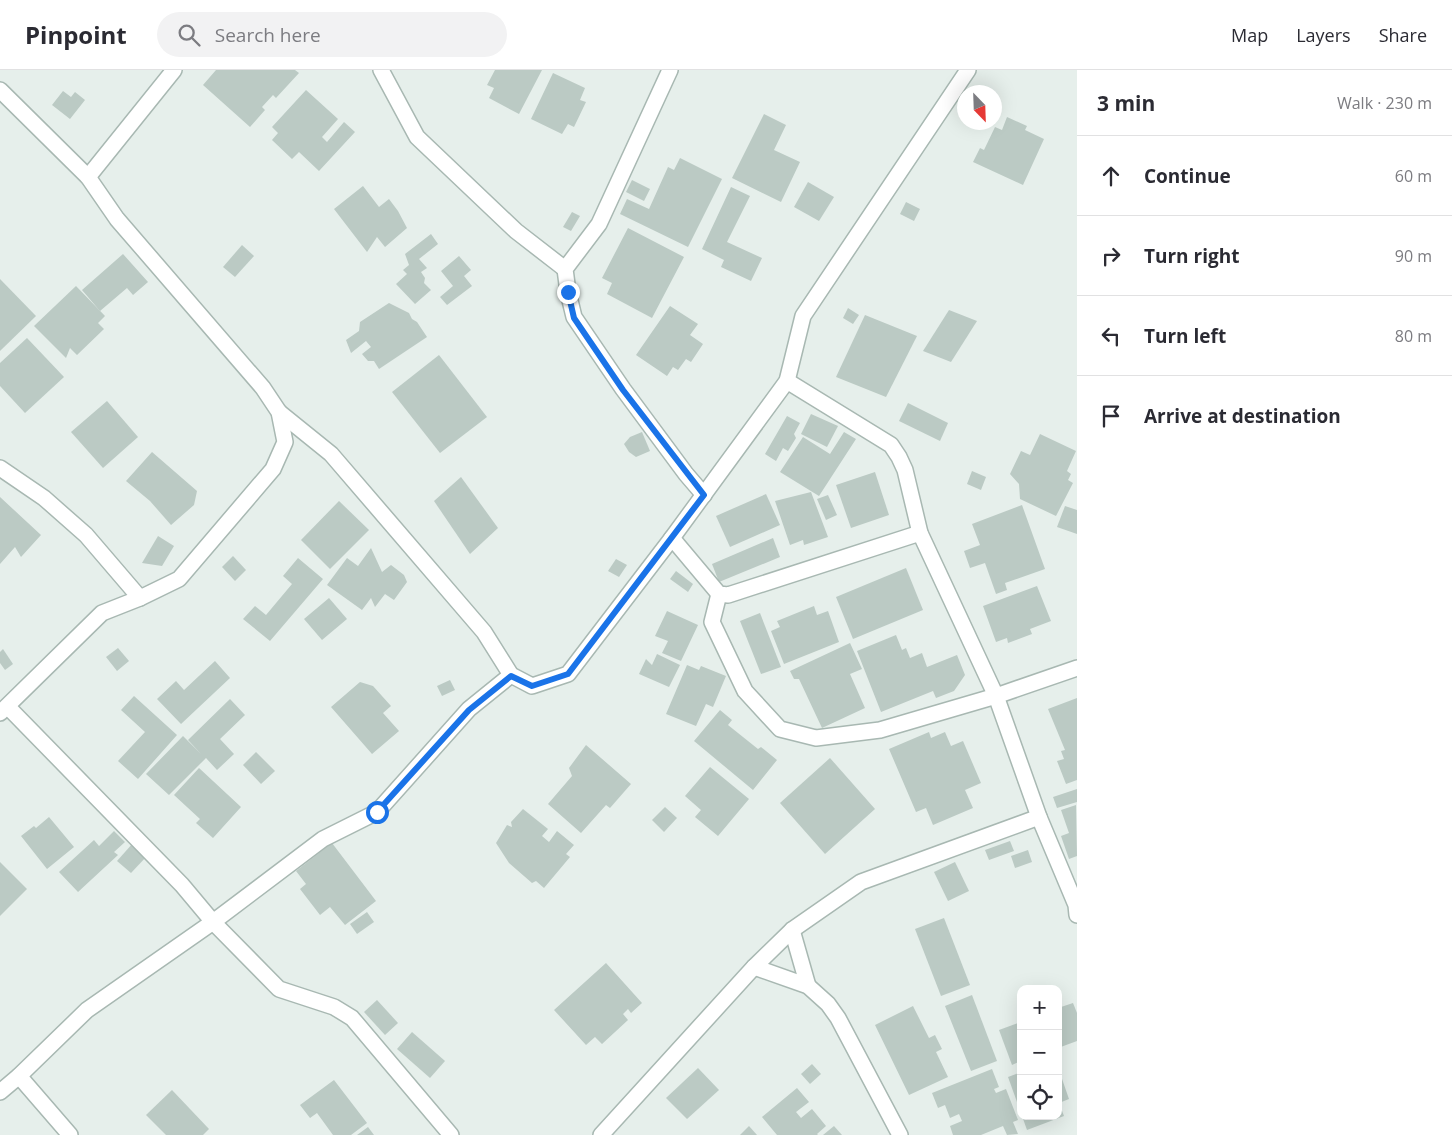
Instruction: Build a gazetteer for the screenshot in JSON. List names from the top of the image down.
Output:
{
  "north": "bottom right",
  "page": {
    "header": "Pinpoint",
    "search": "Search here",
    "nav": ["Map", "Layers", "Share"],
    "heading": ["3 min", "Walk · 230 m"],
    "list": [
      ["Continue", "60 m"],
      ["Turn right", "90 m"],
      ["Turn left", "80 m"],
      "Arrive at destination"
    ],
    "map_buttons": ["+", "−"]
  }
}
